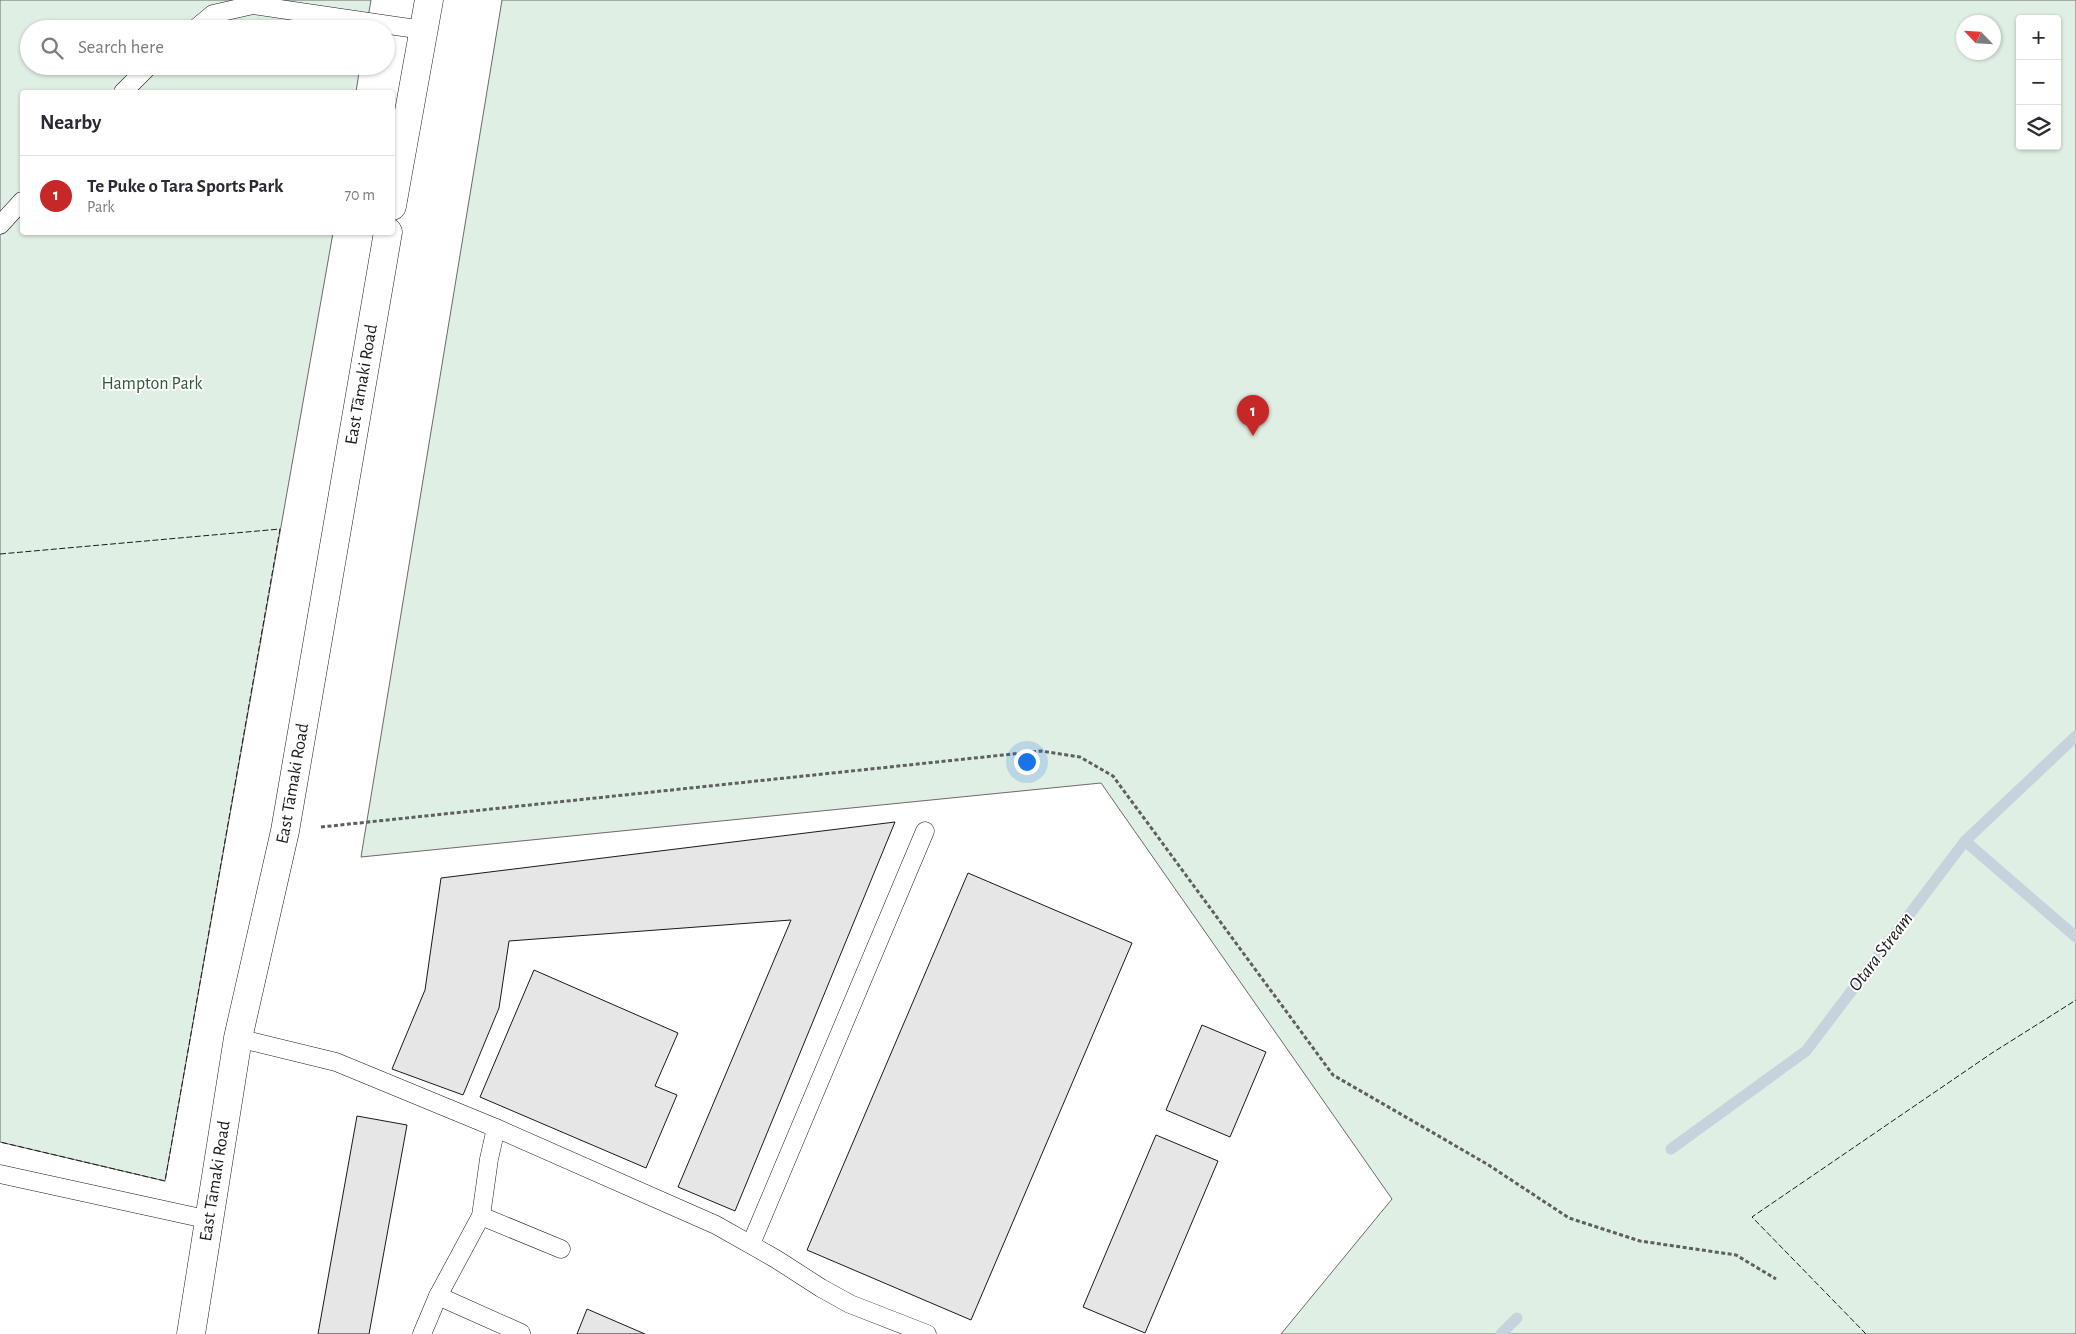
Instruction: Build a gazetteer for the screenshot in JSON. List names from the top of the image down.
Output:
{
  "streets": {
    "main road": ["East Tāmaki Road"]
  },
  "water": ["Otara Stream"],
  "parks": ["Hampton Park"],
  "north": "top left",
  "page": {
    "map_buttons": ["+", "−"],
    "search": "Search here",
    "heading": "Nearby",
    "list": [
      {
        "mark": "1",
        "name": "Te Puke o Tara Sports Park",
        "note": "Park",
        "value": "70 m"
      }
    ],
    "pins": "1"
  }
}
